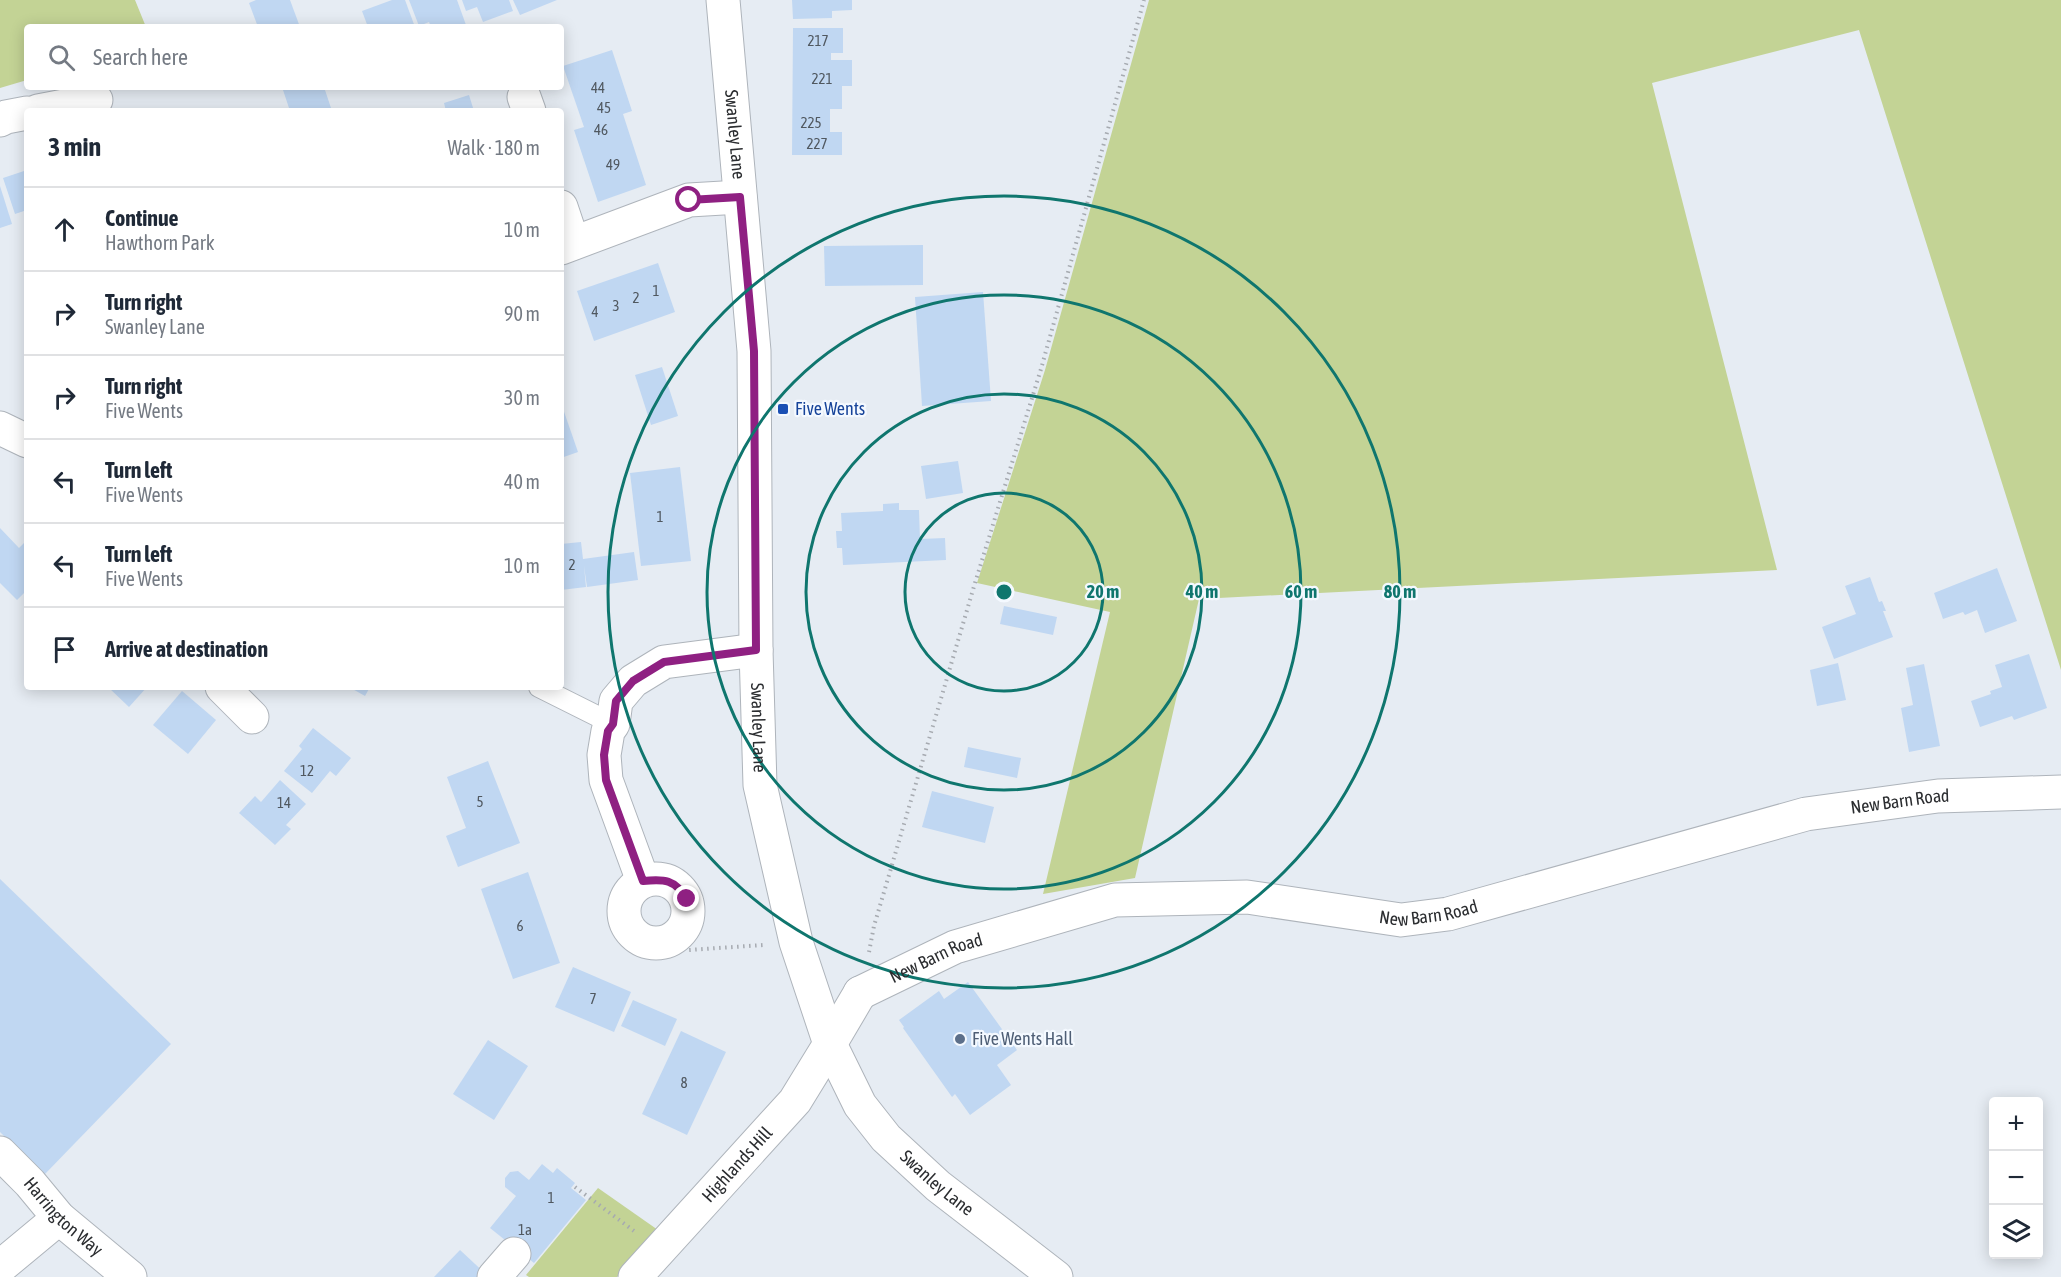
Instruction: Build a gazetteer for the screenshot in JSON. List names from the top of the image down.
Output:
{
  "streets": {
    "street": [
      "Swanley Lane",
      "New Barn Road",
      "Highlands Hill",
      "Harrington Way"
    ]
  },
  "crossings": [
    ["Swanley Lane", "New Barn Road"],
    ["Swanley Lane", "Highlands Hill"],
    ["New Barn Road", "Highlands Hill"]
  ],
  "places": {
    "transit": ["Five Wents"],
    "other": ["Five Wents Hall"]
  },
  "house_numbers": [
    "217",
    "221",
    "44",
    "45",
    "225",
    "46",
    "227",
    "49",
    "1",
    "2",
    "3",
    "4",
    "1",
    "2",
    "12",
    "5",
    "14",
    "6",
    "7",
    "8",
    "1",
    "1a"
  ],
  "page": {
    "search": "Search here",
    "heading": ["3 min", "Walk · 180 m"],
    "list": [
      ["Continue", "Hawthorn Park", "10 m"],
      ["Turn right", "Swanley Lane", "90 m"],
      ["Turn right", "Five Wents", "30 m"],
      ["Turn left", "Five Wents", "40 m"],
      ["Turn left", "Five Wents", "10 m"],
      "Arrive at destination"
    ],
    "map_buttons": ["+", "−"]
  },
  "rings": [
    "20 m",
    "40 m",
    "60 m",
    "80 m"
  ]
}
